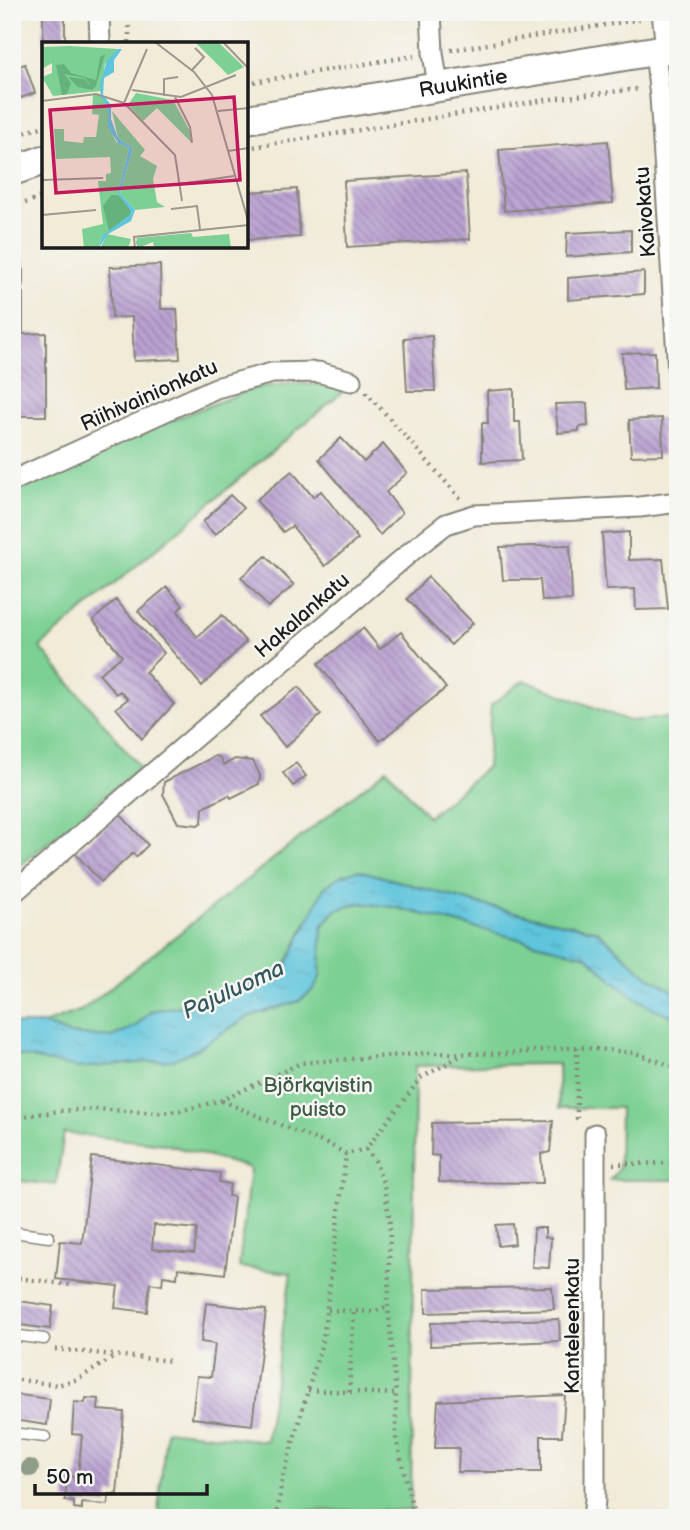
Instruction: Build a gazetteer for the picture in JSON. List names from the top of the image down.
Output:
{
  "streets": {
    "street": [
      "Ruukintie",
      "Kaivokatu",
      "Riihivainionkatu",
      "Hakalankatu",
      "Kanteleenkatu"
    ]
  },
  "crossings": [
    ["Ruukintie", "Kaivokatu"]
  ],
  "water": ["Pajuluoma"],
  "parks": ["Björkqvistin puisto"],
  "scale_bar": "50 m"
}
